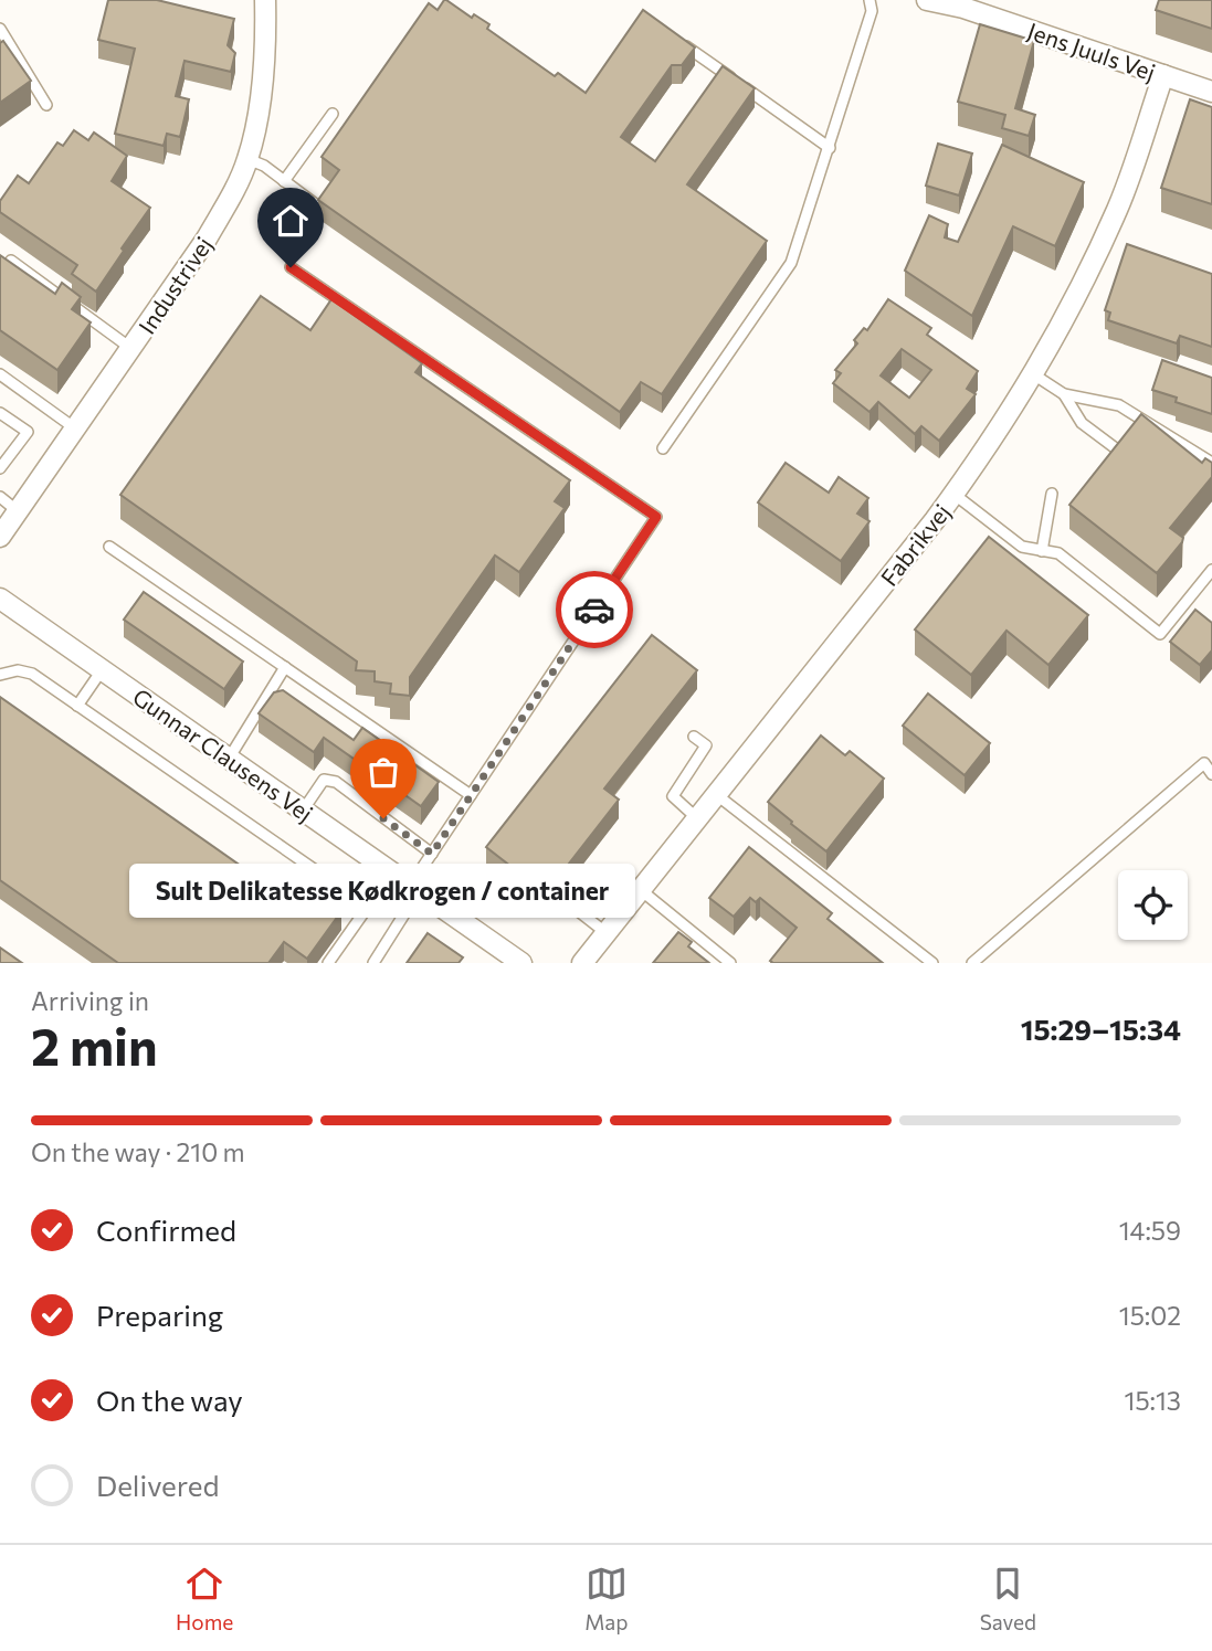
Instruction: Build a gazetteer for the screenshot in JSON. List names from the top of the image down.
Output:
{
  "streets": {
    "street": [
      "Jens Juuls Vej",
      "Industrivej",
      "Fabrikvej",
      "Gunnar Clausens Vej"
    ]
  },
  "crossings": [
    ["Jens Juuls Vej", "Fabrikvej"]
  ],
  "places": ["Sult Delikatesse Kødkrogen / container"],
  "page": {
    "bubble": "Sult Delikatesse Kødkrogen / container",
    "heading": ["2 min", "Arriving in", "15:29–15:34"],
    "bar": "On the way · 210 m",
    "list": [
      ["Confirmed", "14:59"],
      ["Preparing", "15:02"],
      ["On the way", "15:13"],
      "Delivered"
    ],
    "tabs": ["Home", "Map", "Saved"]
  }
}
